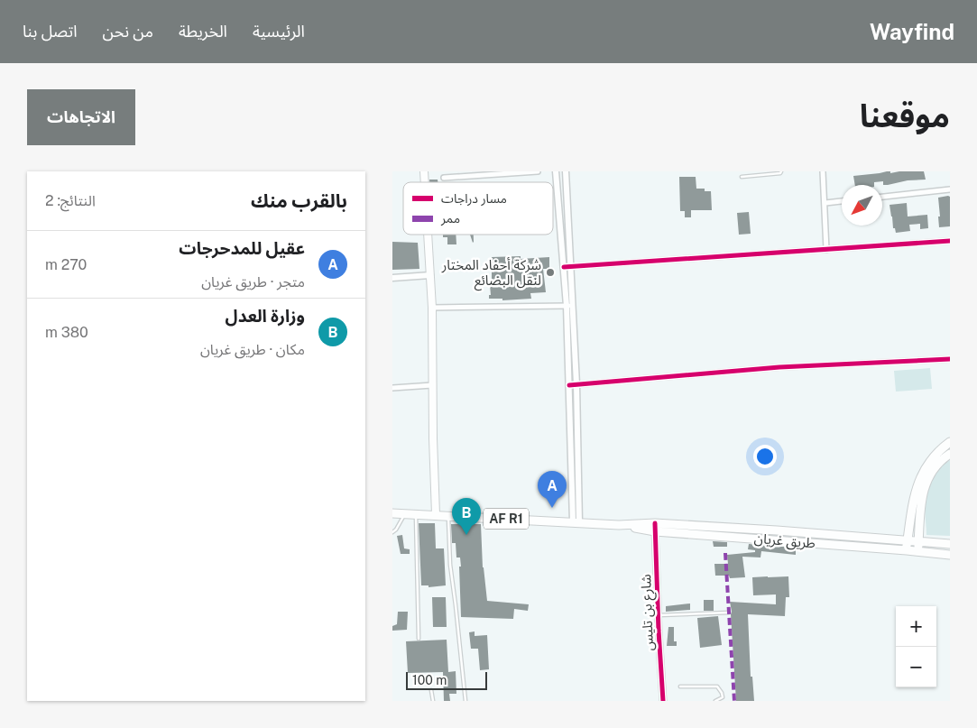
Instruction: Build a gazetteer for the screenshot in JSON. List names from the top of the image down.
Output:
{
  "streets": {
    "highway": ["AF R1", "طريق غريان"],
    "street": ["شارع بن تليس"]
  },
  "crossings": [
    ["طريق غريان", "شارع بن تليس"]
  ],
  "places": ["شركة أحفاد المختار لنقل البضائع"],
  "legend": ["مسار دراجات", "ممر"],
  "scale_bar": "100 m",
  "north": "bottom left",
  "page": {
    "header": "Wayfind",
    "nav": [
      "الرئيسية",
      "الخريطة",
      "من نحن",
      "اتصل بنا"
    ],
    "title": "موقعنا",
    "buttons": "الاتجاهات",
    "heading": ["بالقرب منك", "النتائج: 2"],
    "list": [
      {
        "mark": "A",
        "name": "عقيل للمدحرجات",
        "note": "متجر · طريق غريان",
        "value": "270 m"
      },
      {
        "mark": "B",
        "name": "وزارة العدل",
        "note": "مكان · طريق غريان",
        "value": "380 m"
      }
    ],
    "pins": ["A", "B"],
    "map_buttons": ["+", "−"],
    "scale": "100 m"
  }
}
